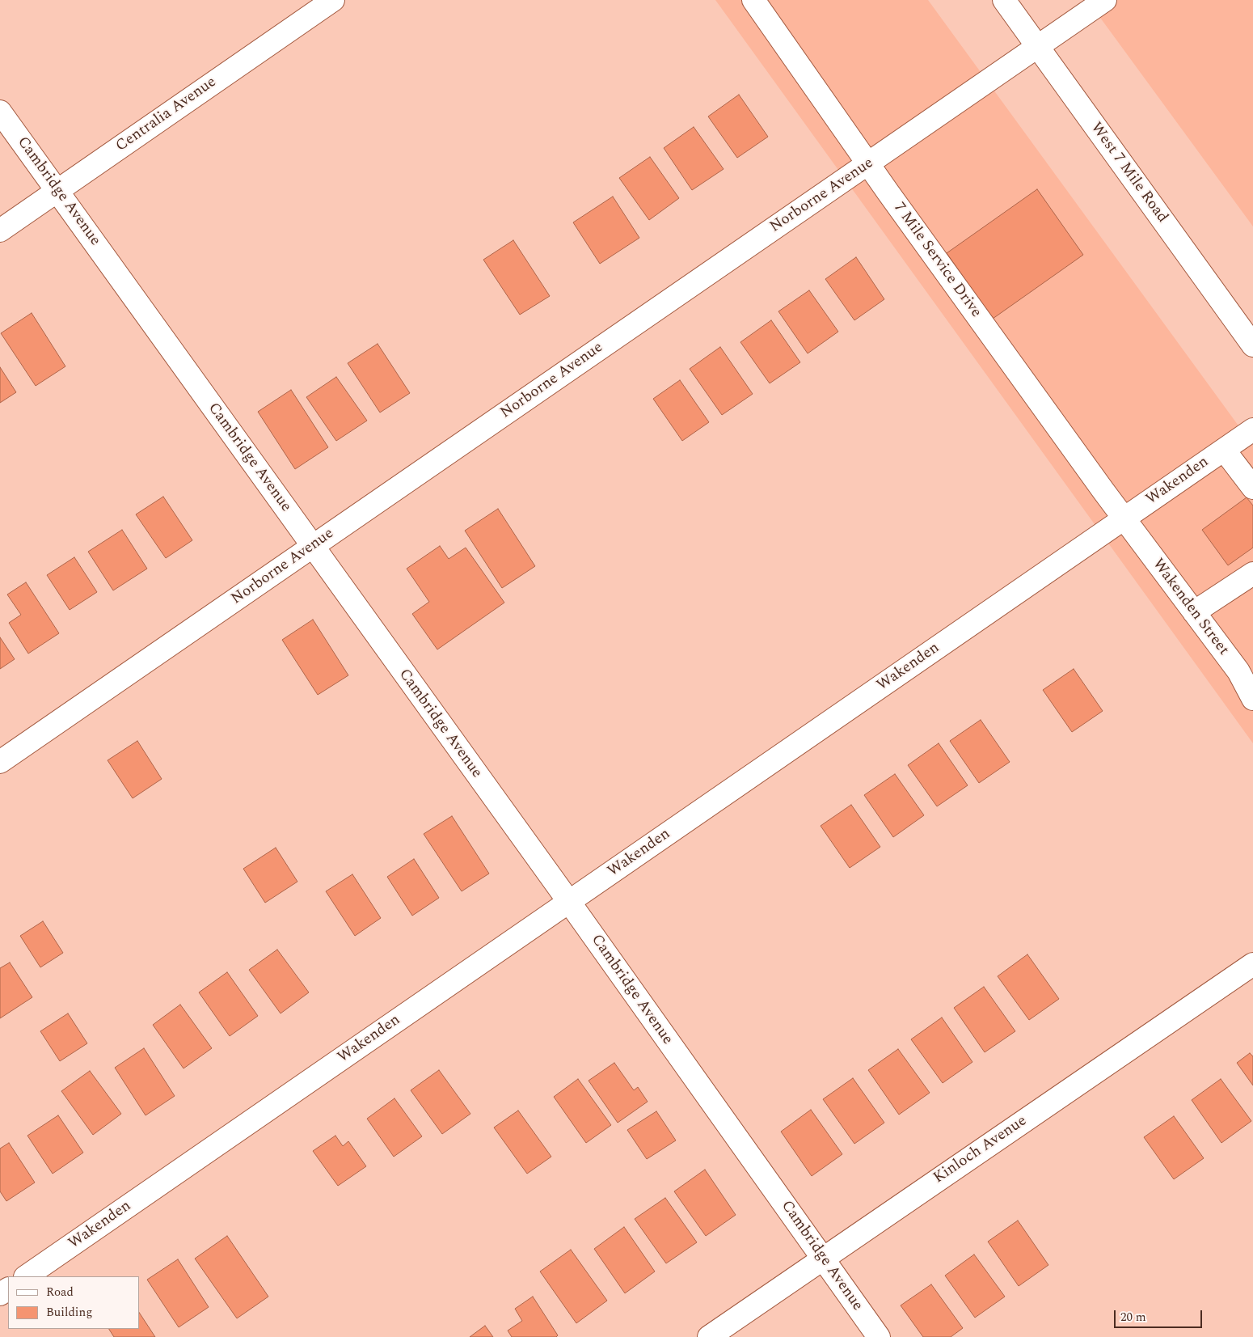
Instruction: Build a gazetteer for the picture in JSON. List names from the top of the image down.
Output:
{
  "streets": {
    "street": [
      "Centralia Avenue",
      "West 7 Mile Road",
      "Cambridge Avenue",
      "Norborne Avenue",
      "7 Mile Service Drive",
      "Wakenden",
      "Wakenden Street",
      "Kinloch Avenue"
    ]
  },
  "crossings": [
    ["Centralia Avenue", "Cambridge Avenue"],
    ["West 7 Mile Road", "Norborne Avenue"],
    ["Cambridge Avenue", "Norborne Avenue"],
    ["Cambridge Avenue", "Wakenden"],
    ["Cambridge Avenue", "Kinloch Avenue"],
    ["Norborne Avenue", "7 Mile Service Drive"],
    ["7 Mile Service Drive", "Wakenden"],
    ["7 Mile Service Drive", "Wakenden Street"],
    ["Wakenden", "Wakenden Street"]
  ],
  "legend": ["Road", "Building"],
  "scale_bar": "20 m"
}
